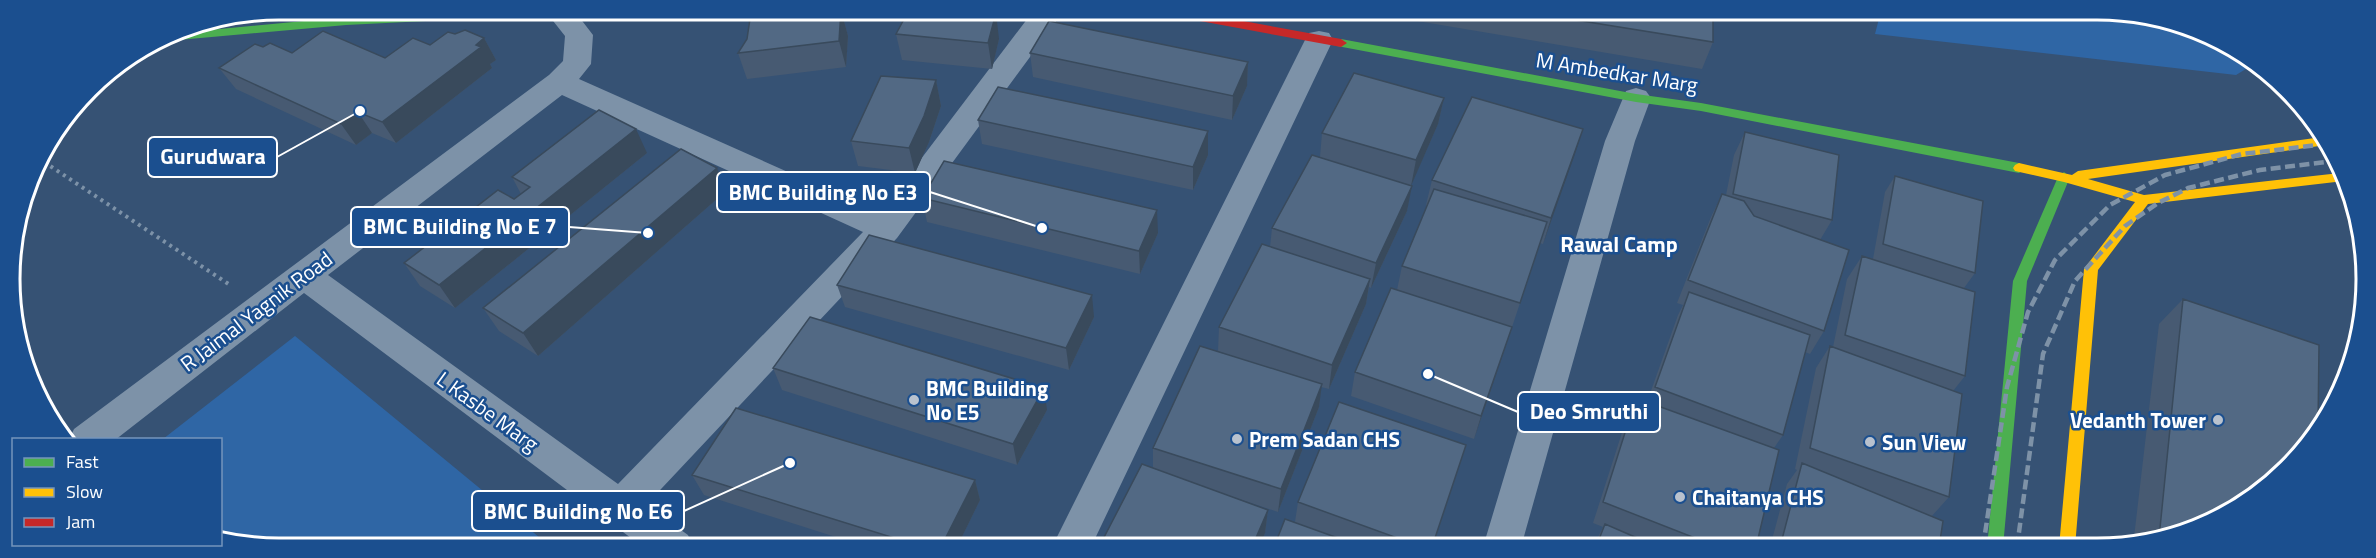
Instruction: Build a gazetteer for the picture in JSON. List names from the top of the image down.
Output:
{
  "streets": {
    "main road": ["M Ambedkar Marg"],
    "street": ["R Jaimal Yagnik Road", "L Kasbe Marg"]
  },
  "crossings": [
    ["R Jaimal Yagnik Road", "L Kasbe Marg"]
  ],
  "districts": ["Rawal Camp"],
  "places": [
    "Gurudwara",
    "BMC Building No E3",
    "BMC Building No E 7",
    "Deo Smruthi",
    "BMC Building No E5",
    "Vedanth Tower",
    "Prem Sadan CHS",
    "Sun View",
    "BMC Building No E6",
    "Chaitanya CHS"
  ],
  "legend": ["Fast", "Slow", "Jam"]
}
